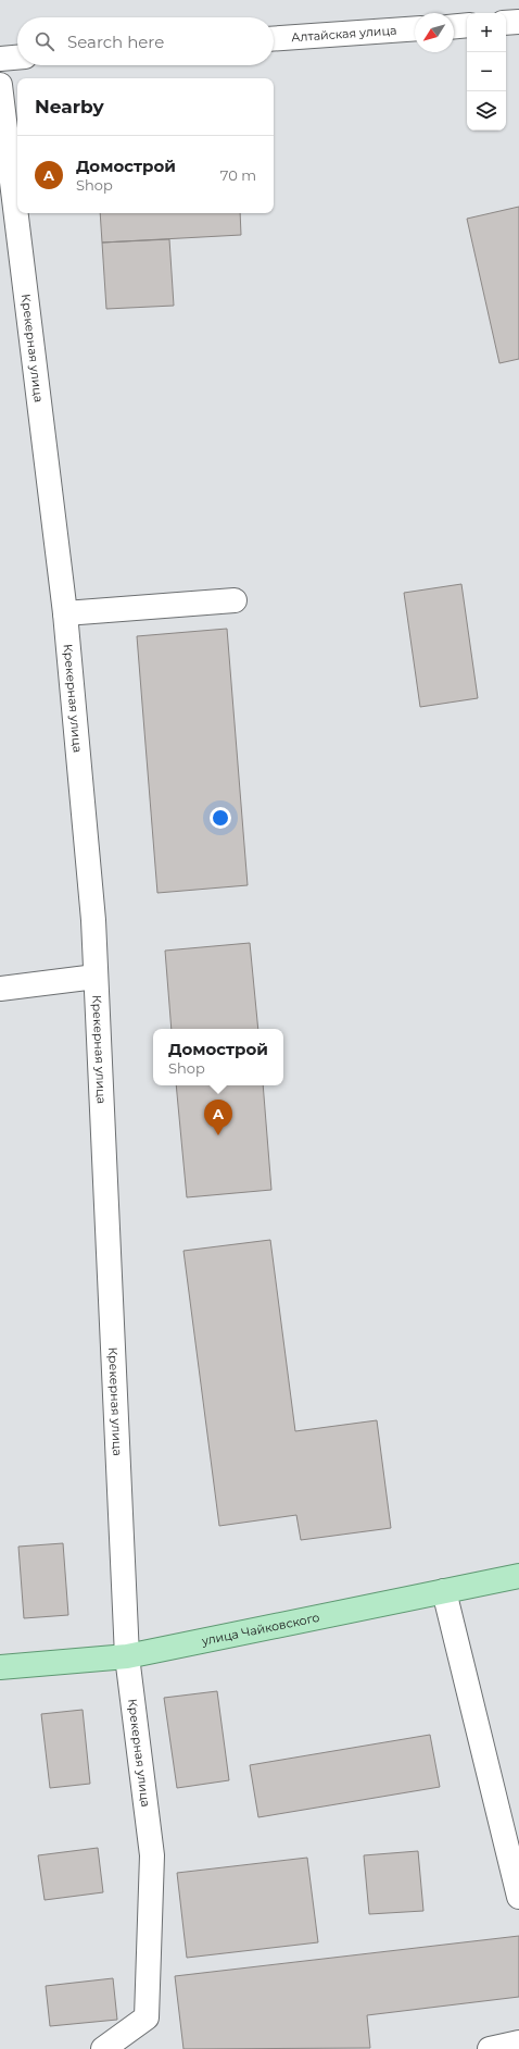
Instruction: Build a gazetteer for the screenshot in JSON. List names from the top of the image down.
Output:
{
  "streets": {
    "main road": ["улица Чайковского"],
    "street": ["Алтайская улица", "Крекерная улица"]
  },
  "crossings": [
    ["Крекерная улица", "улица Чайковского"]
  ],
  "north": "bottom left",
  "page": {
    "map_buttons": ["+", "−"],
    "search": "Search here",
    "heading": "Nearby",
    "list": [
      {
        "mark": "A",
        "name": "Домострой",
        "note": "Shop",
        "value": "70 m"
      }
    ],
    "popup": ["Домострой", "Shop"],
    "pins": "A"
  }
}
